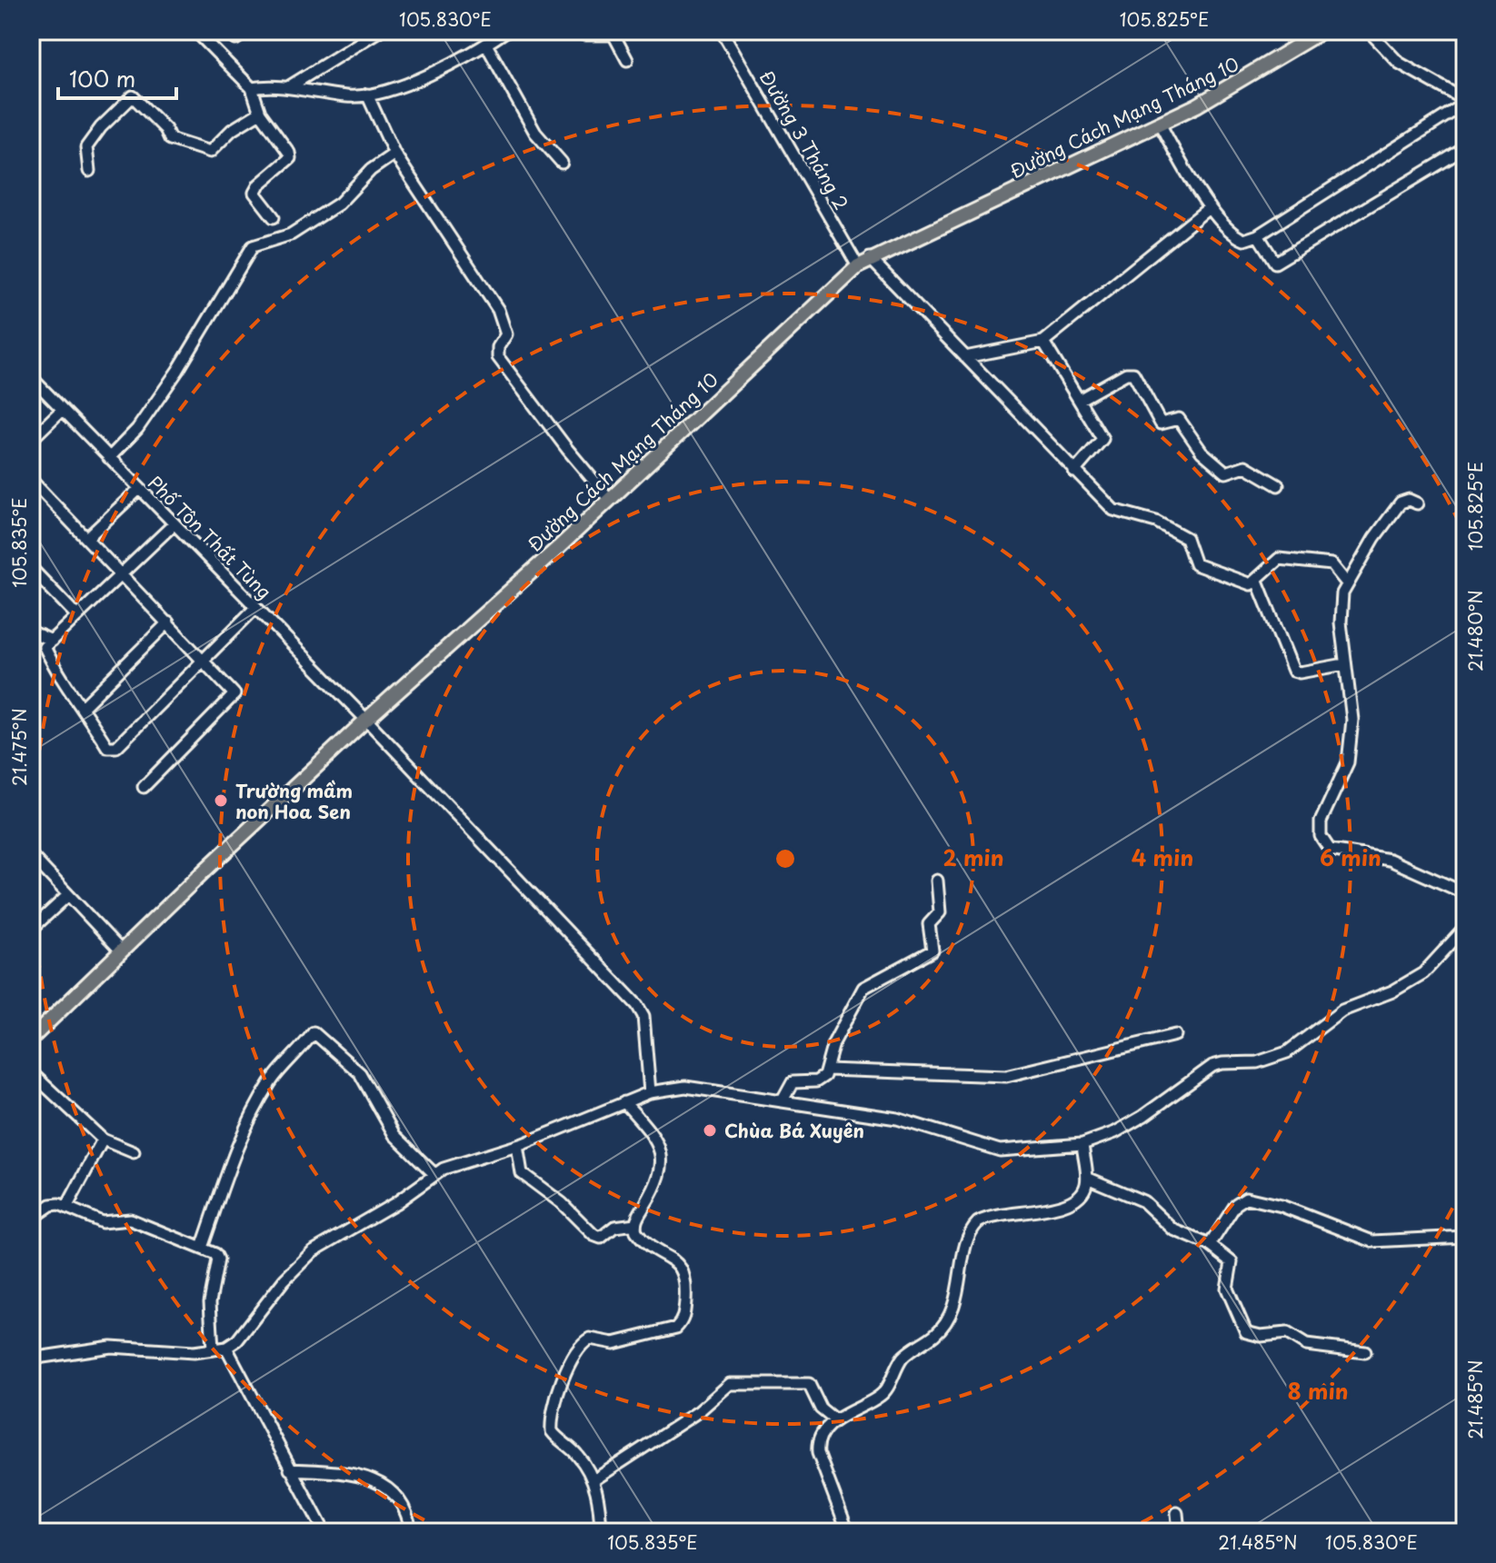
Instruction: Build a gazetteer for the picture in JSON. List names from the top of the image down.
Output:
{
  "streets": {
    "main road": ["Đường Cách Mạng Tháng 10"],
    "street": ["Đường 3 Tháng 2", "Phố Tôn Thất Tùng"]
  },
  "crossings": [
    ["Đường Cách Mạng Tháng 10", "Đường 3 Tháng 2"],
    ["Đường Cách Mạng Tháng 10", "Phố Tôn Thất Tùng"]
  ],
  "places": ["Trường mầm non Hoa Sen", "Chùa Bá Xuyên"],
  "scale_bar": "100 m",
  "coordinates": [
    "105.830°E",
    "105.825°E",
    "105.835°E",
    "21.480°N",
    "21.475°N",
    "21.485°N"
  ],
  "rings": [
    "2 min",
    "4 min",
    "6 min",
    "8 min"
  ]
}
